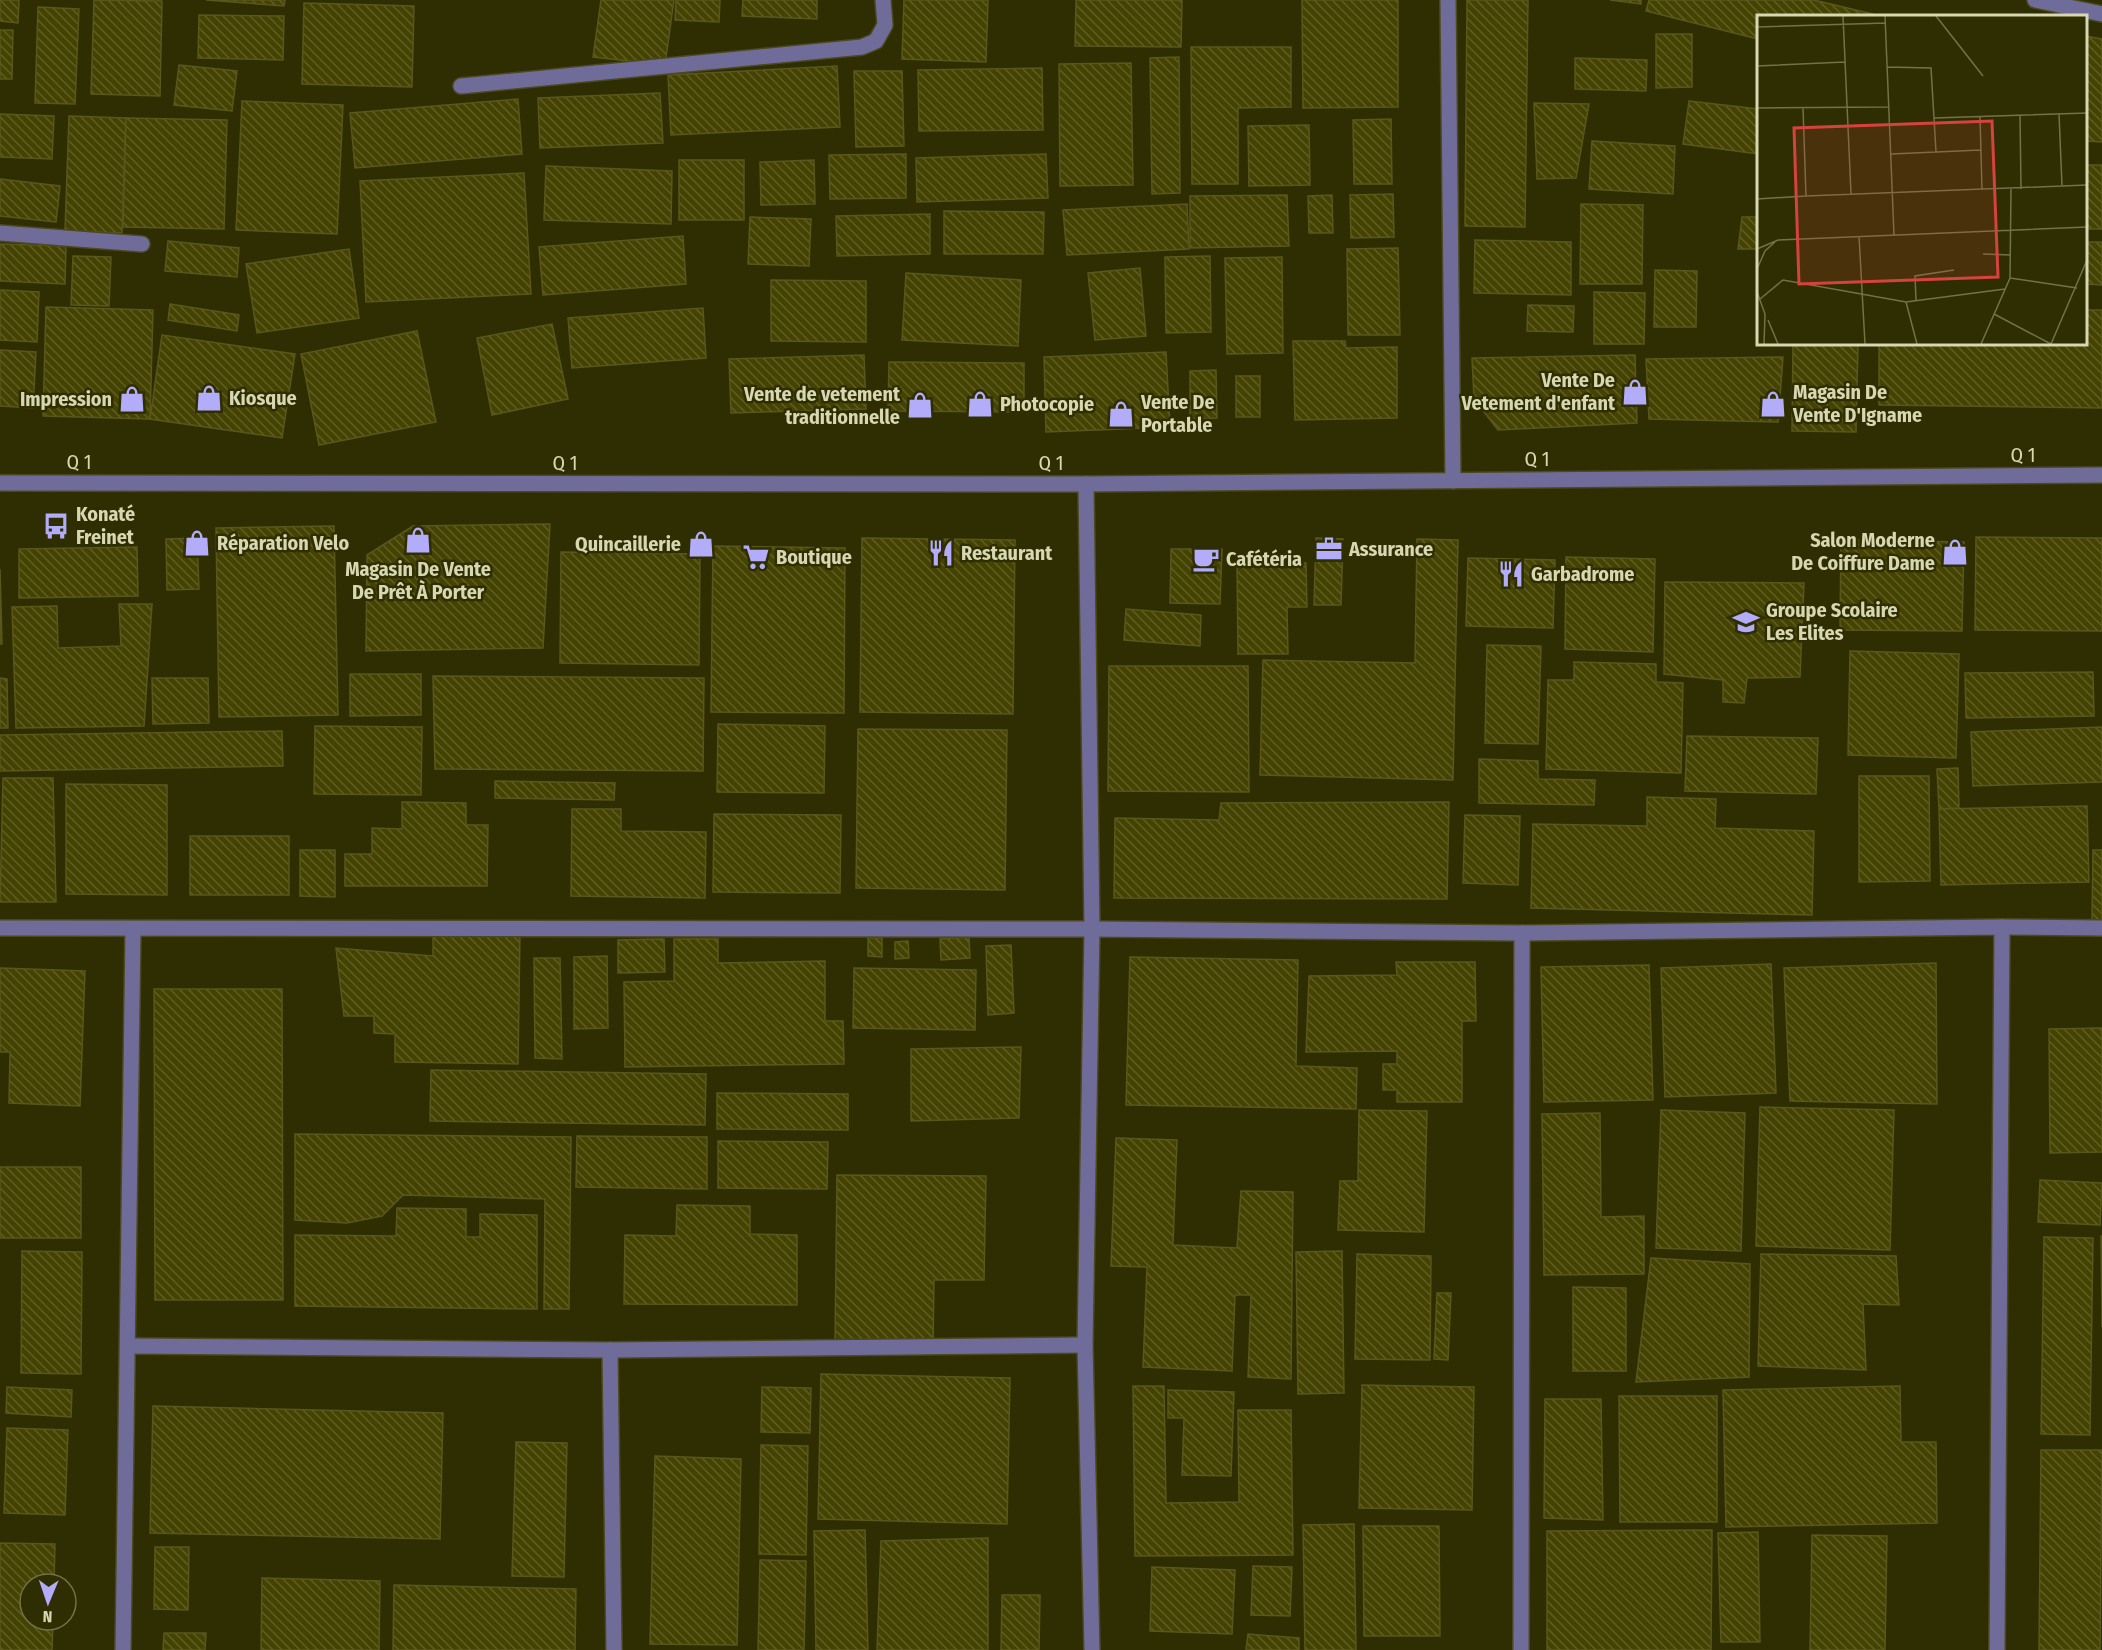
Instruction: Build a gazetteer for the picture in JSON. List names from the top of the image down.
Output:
{
  "streets": {
    "street": ["Q 1"]
  },
  "places": {
    "shop": [
      "Vente De Vetement d'enfant",
      "Kiosque",
      "Impression",
      "Photocopie",
      "Magasin De Vente D'Igname",
      "Vente de vetement traditionnelle",
      "Vente De Portable",
      "Magasin De Vente De Prêt À Porter",
      "Réparation Velo",
      "Quincaillerie",
      "Salon Moderne De Coiffure Dame"
    ],
    "bus stop": ["Konaté Freinet"],
    "office": ["Assurance"],
    "restaurant": ["Restaurant", "Garbadrome"],
    "supermarket": ["Boutique"],
    "cafe": ["Cafétéria"],
    "school or university": ["Groupe Scolaire Les Elites"]
  },
  "north": "bottom"
}
